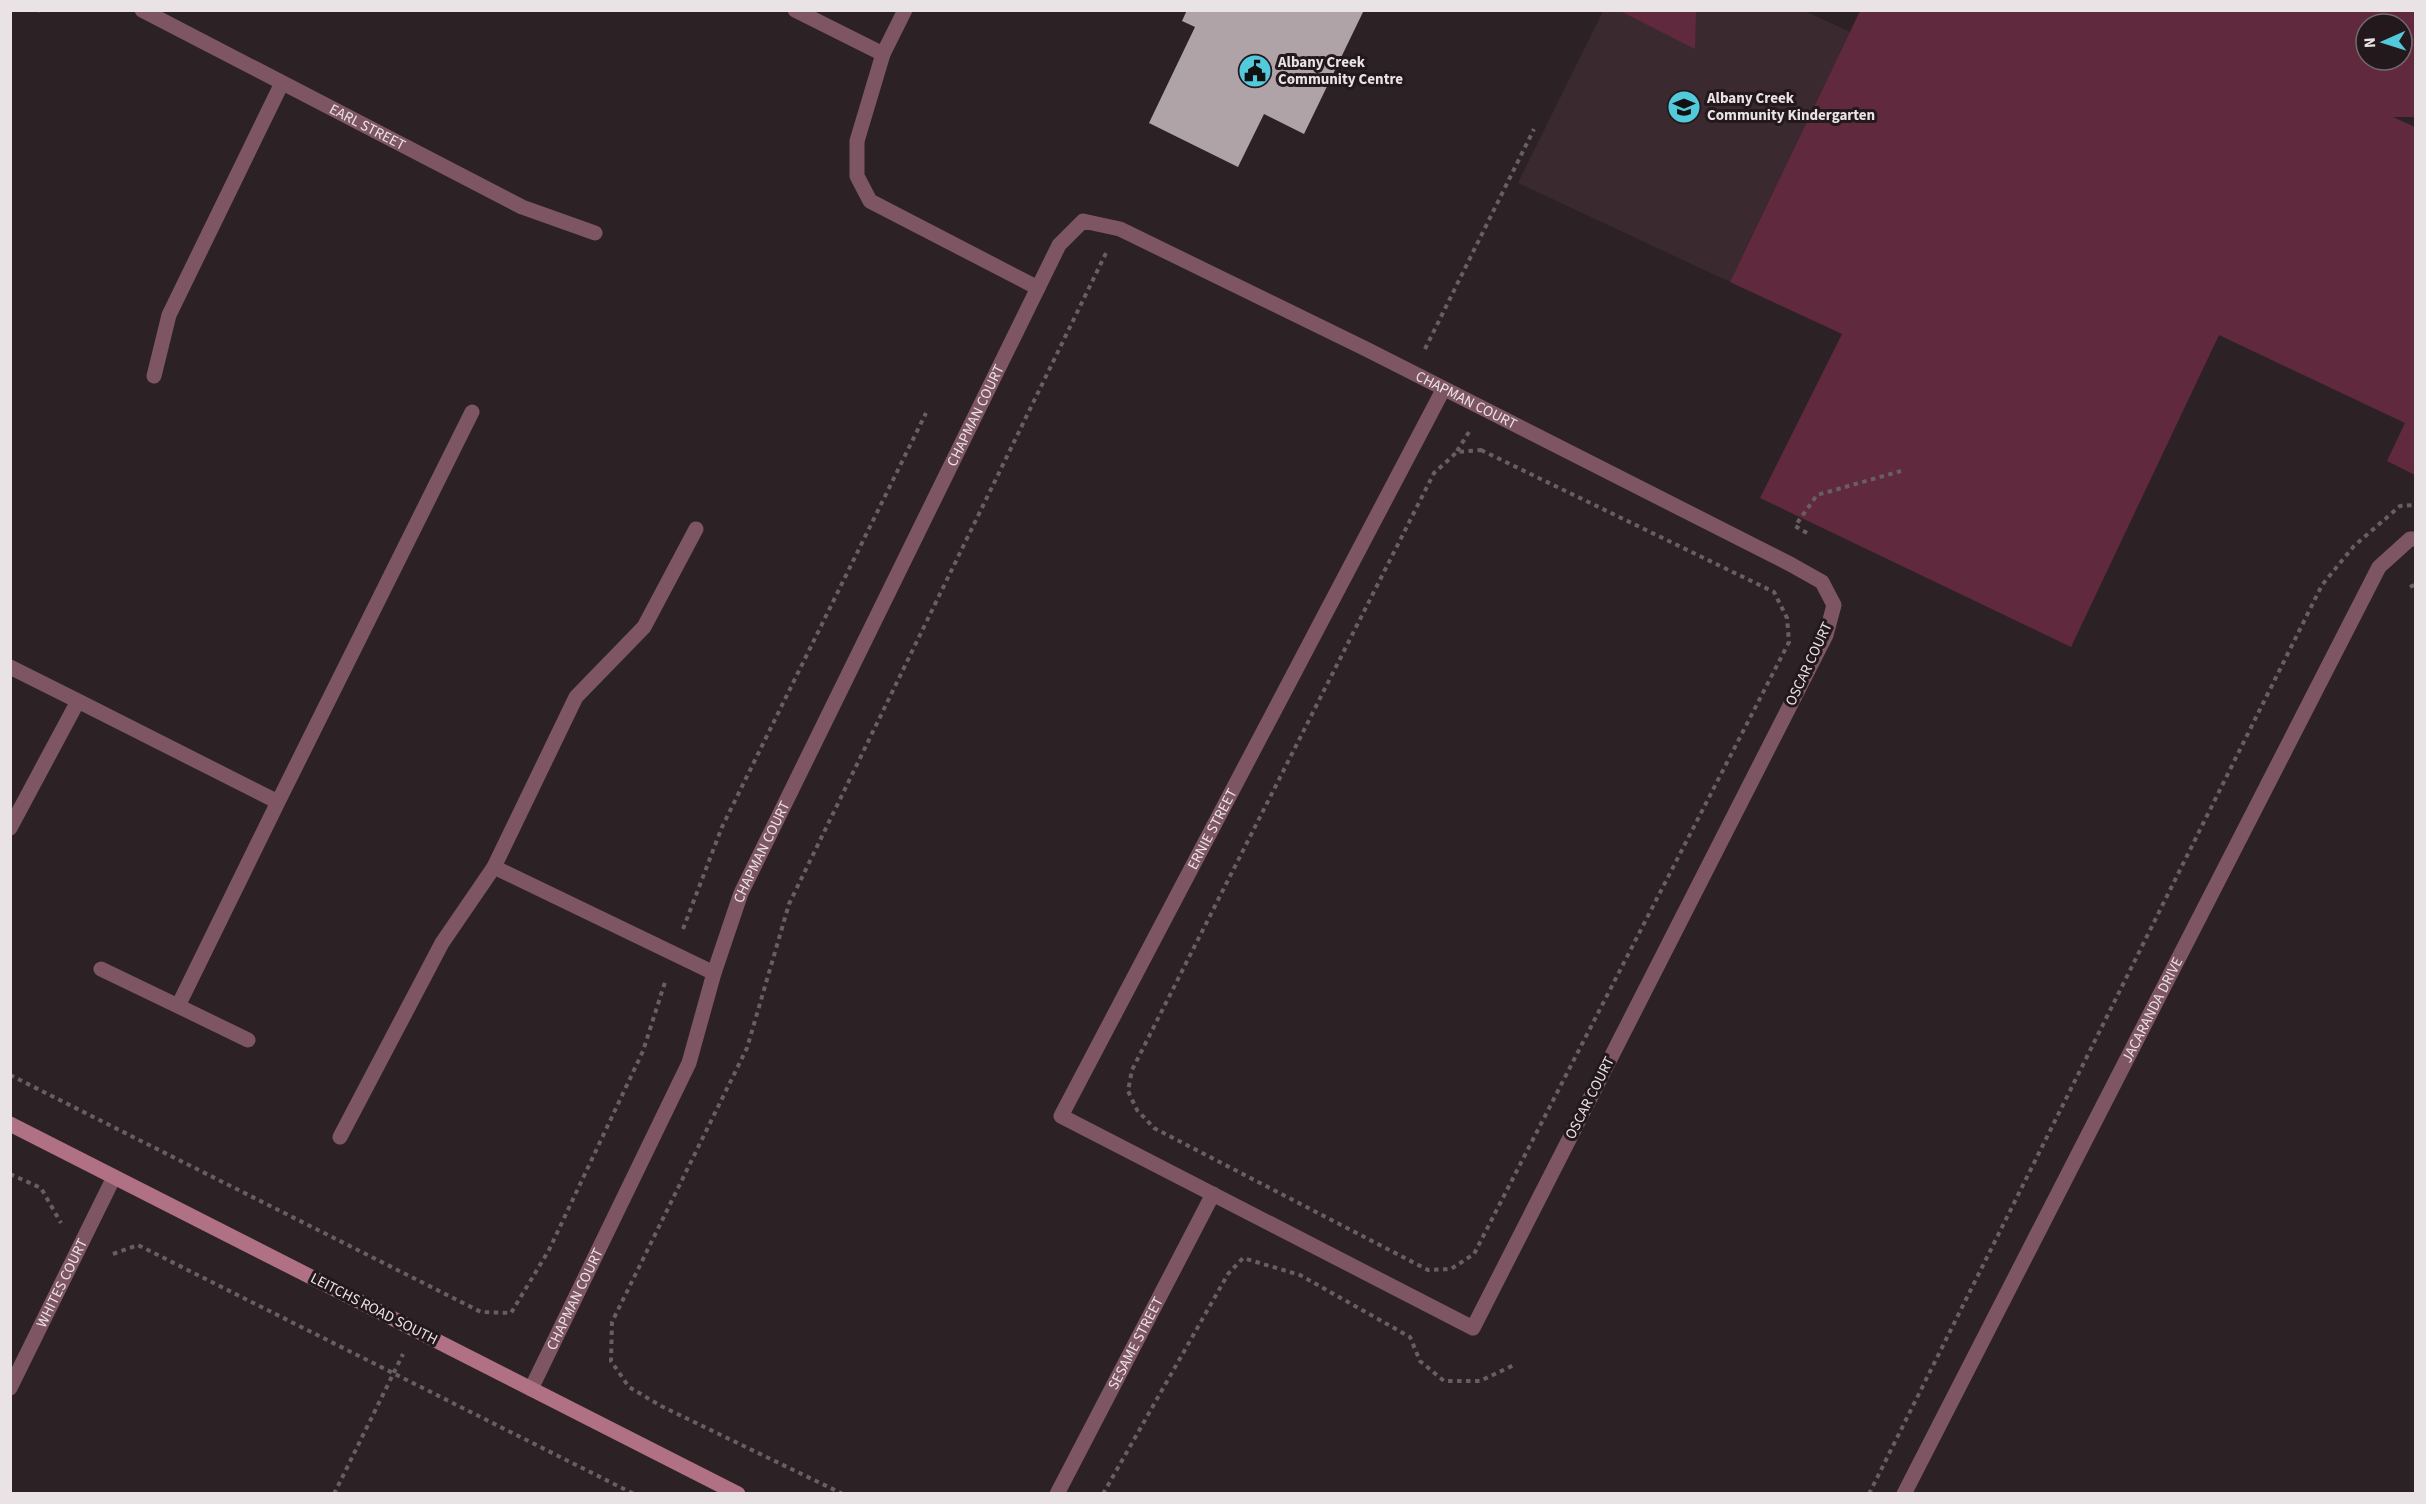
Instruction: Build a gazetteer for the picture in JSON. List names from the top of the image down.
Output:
{
  "streets": {
    "street": [
      "EARL STREET",
      "CHAPMAN COURT",
      "OSCAR COURT",
      "ERNIE STREET",
      "JACARANDA DRIVE",
      "WHITES COURT",
      "LEITCHS ROAD SOUTH",
      "SESAME STREET"
    ]
  },
  "crossings": [
    ["CHAPMAN COURT", "OSCAR COURT"],
    ["CHAPMAN COURT", "ERNIE STREET"],
    ["CHAPMAN COURT", "LEITCHS ROAD SOUTH"],
    ["OSCAR COURT", "ERNIE STREET"],
    ["OSCAR COURT", "SESAME STREET"],
    ["ERNIE STREET", "SESAME STREET"],
    ["WHITES COURT", "LEITCHS ROAD SOUTH"]
  ],
  "places": {
    "public building": ["Albany Creek Community Centre"],
    "school or university": ["Albany Creek Community Kindergarten"]
  },
  "north": "left"
}
